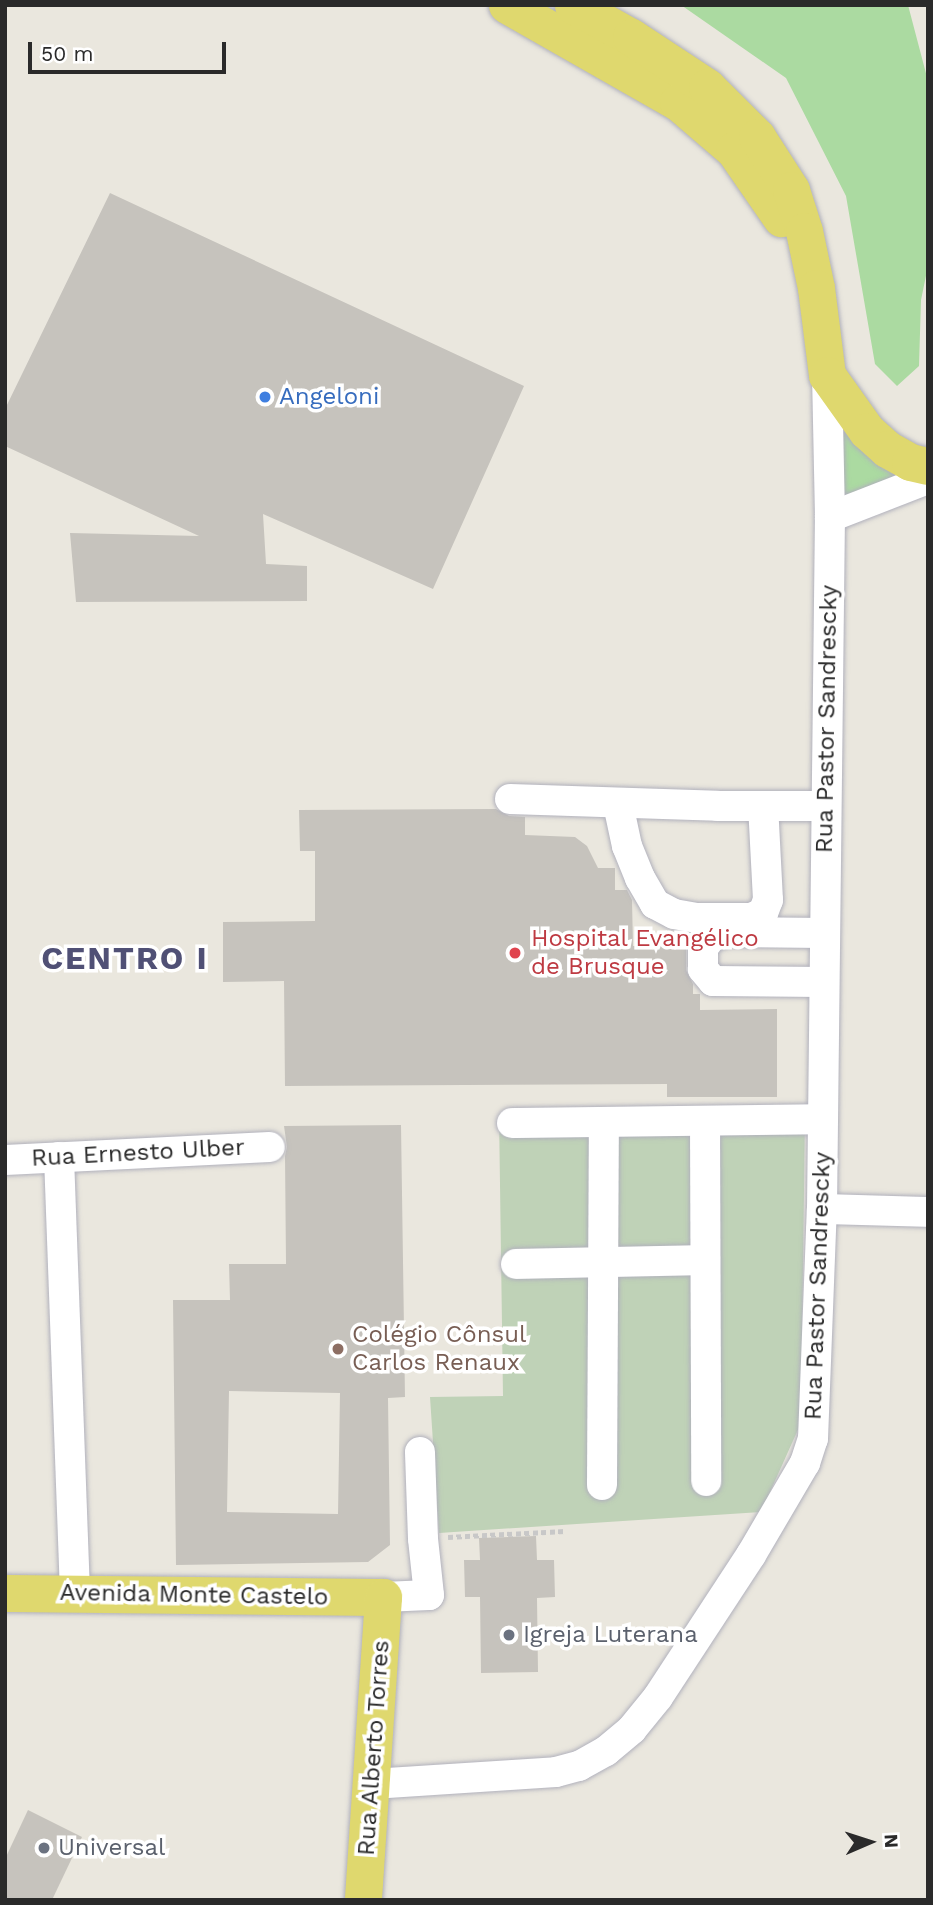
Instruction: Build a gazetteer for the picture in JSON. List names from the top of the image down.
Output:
{
  "streets": {
    "main road": ["Avenida Monte Castelo", "Rua Alberto Torres"],
    "street": ["Rua Pastor Sandrescky", "Rua Ernesto Ulber"]
  },
  "crossings": [
    ["Rua Pastor Sandrescky", "Rua Alberto Torres"],
    ["Avenida Monte Castelo", "Rua Alberto Torres"]
  ],
  "districts": ["CENTRO I"],
  "places": [
    "Angeloni",
    "Hospital Evangélico de Brusque",
    "Colégio Cônsul Carlos Renaux",
    "Igreja Luterana",
    "Universal"
  ],
  "scale_bar": "50 m",
  "north": "right"
}
